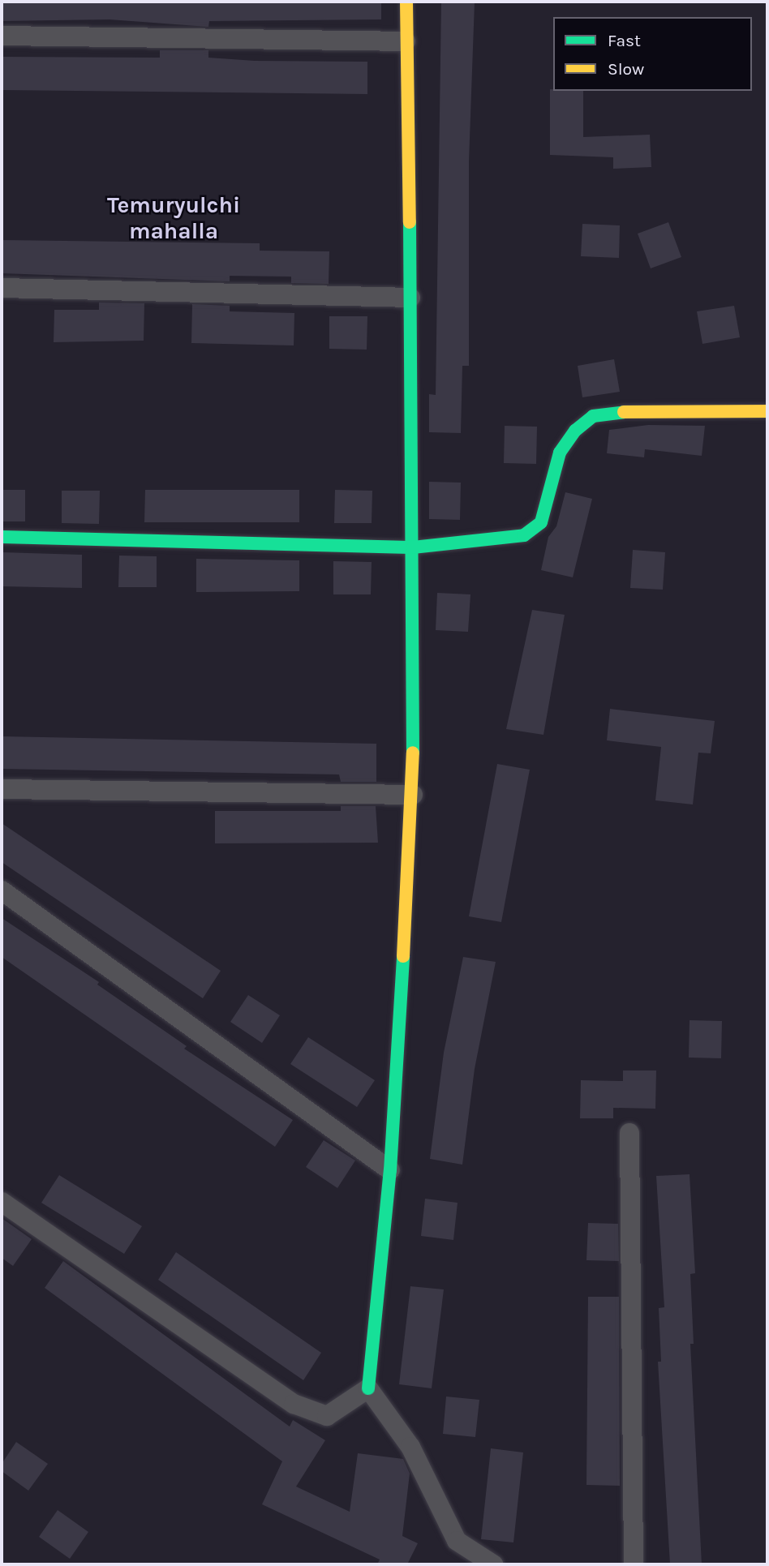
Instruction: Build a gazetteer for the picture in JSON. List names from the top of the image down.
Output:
{
  "districts": ["Temuryulchi mahalla"],
  "legend": ["Fast", "Slow"]
}
